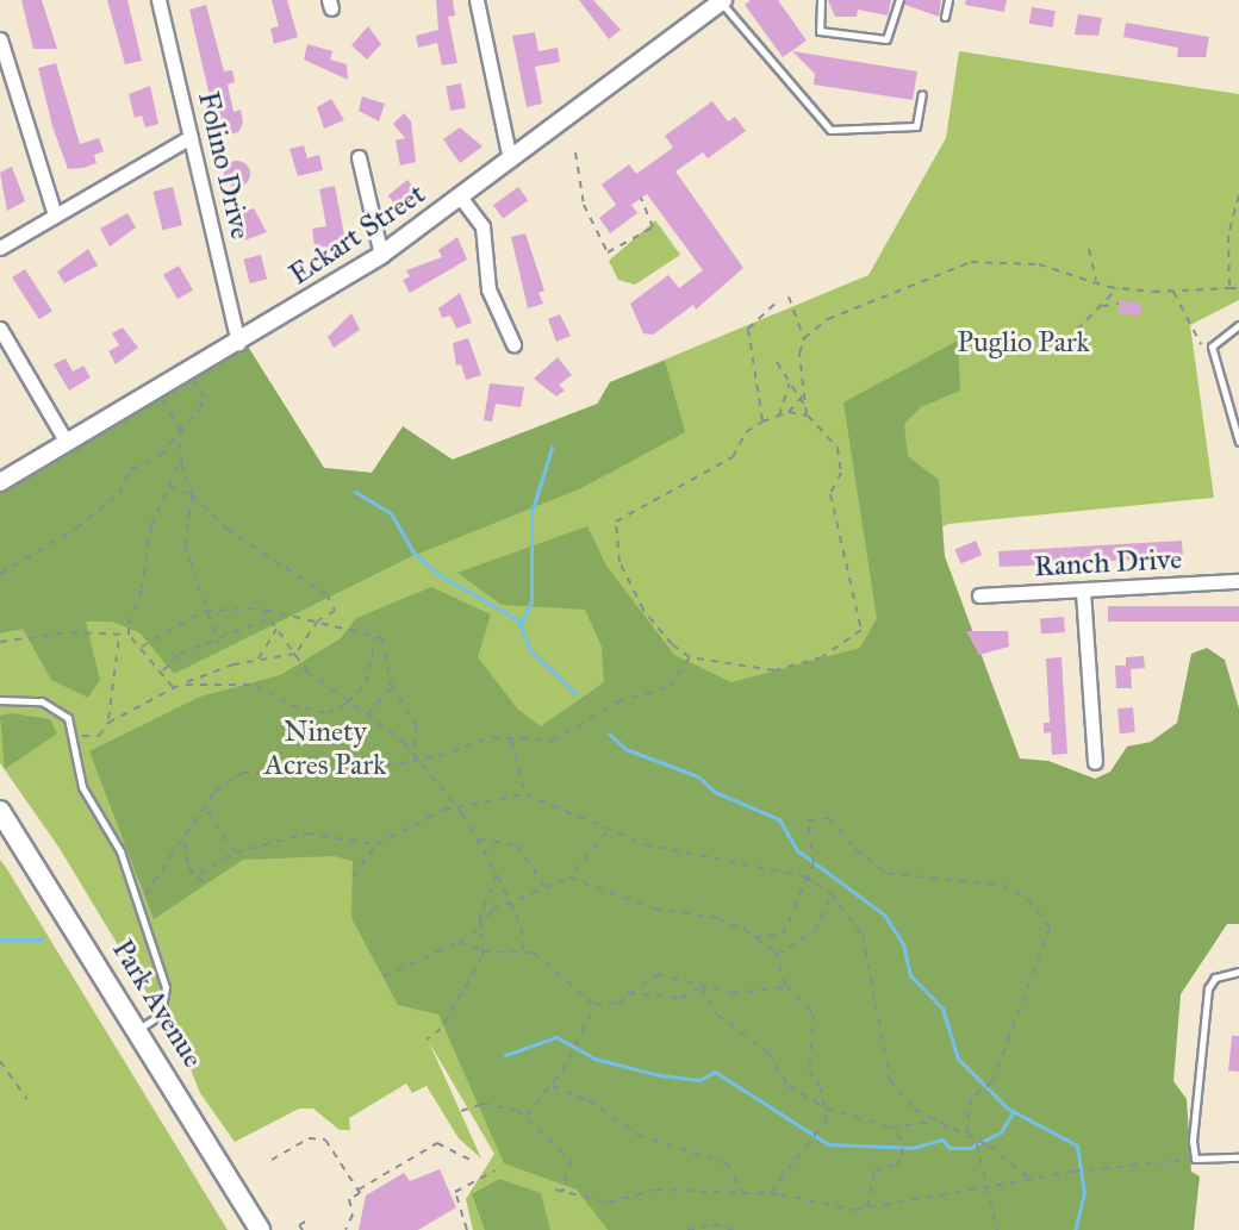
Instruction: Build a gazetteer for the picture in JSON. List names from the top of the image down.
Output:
{
  "streets": {
    "main road": ["Park Avenue"],
    "street": ["Folino Drive", "Eckart Street", "Ranch Drive"]
  },
  "crossings": [
    ["Folino Drive", "Eckart Street"]
  ],
  "parks": ["Puglio Park", "Ninety Acres Park"]
}
